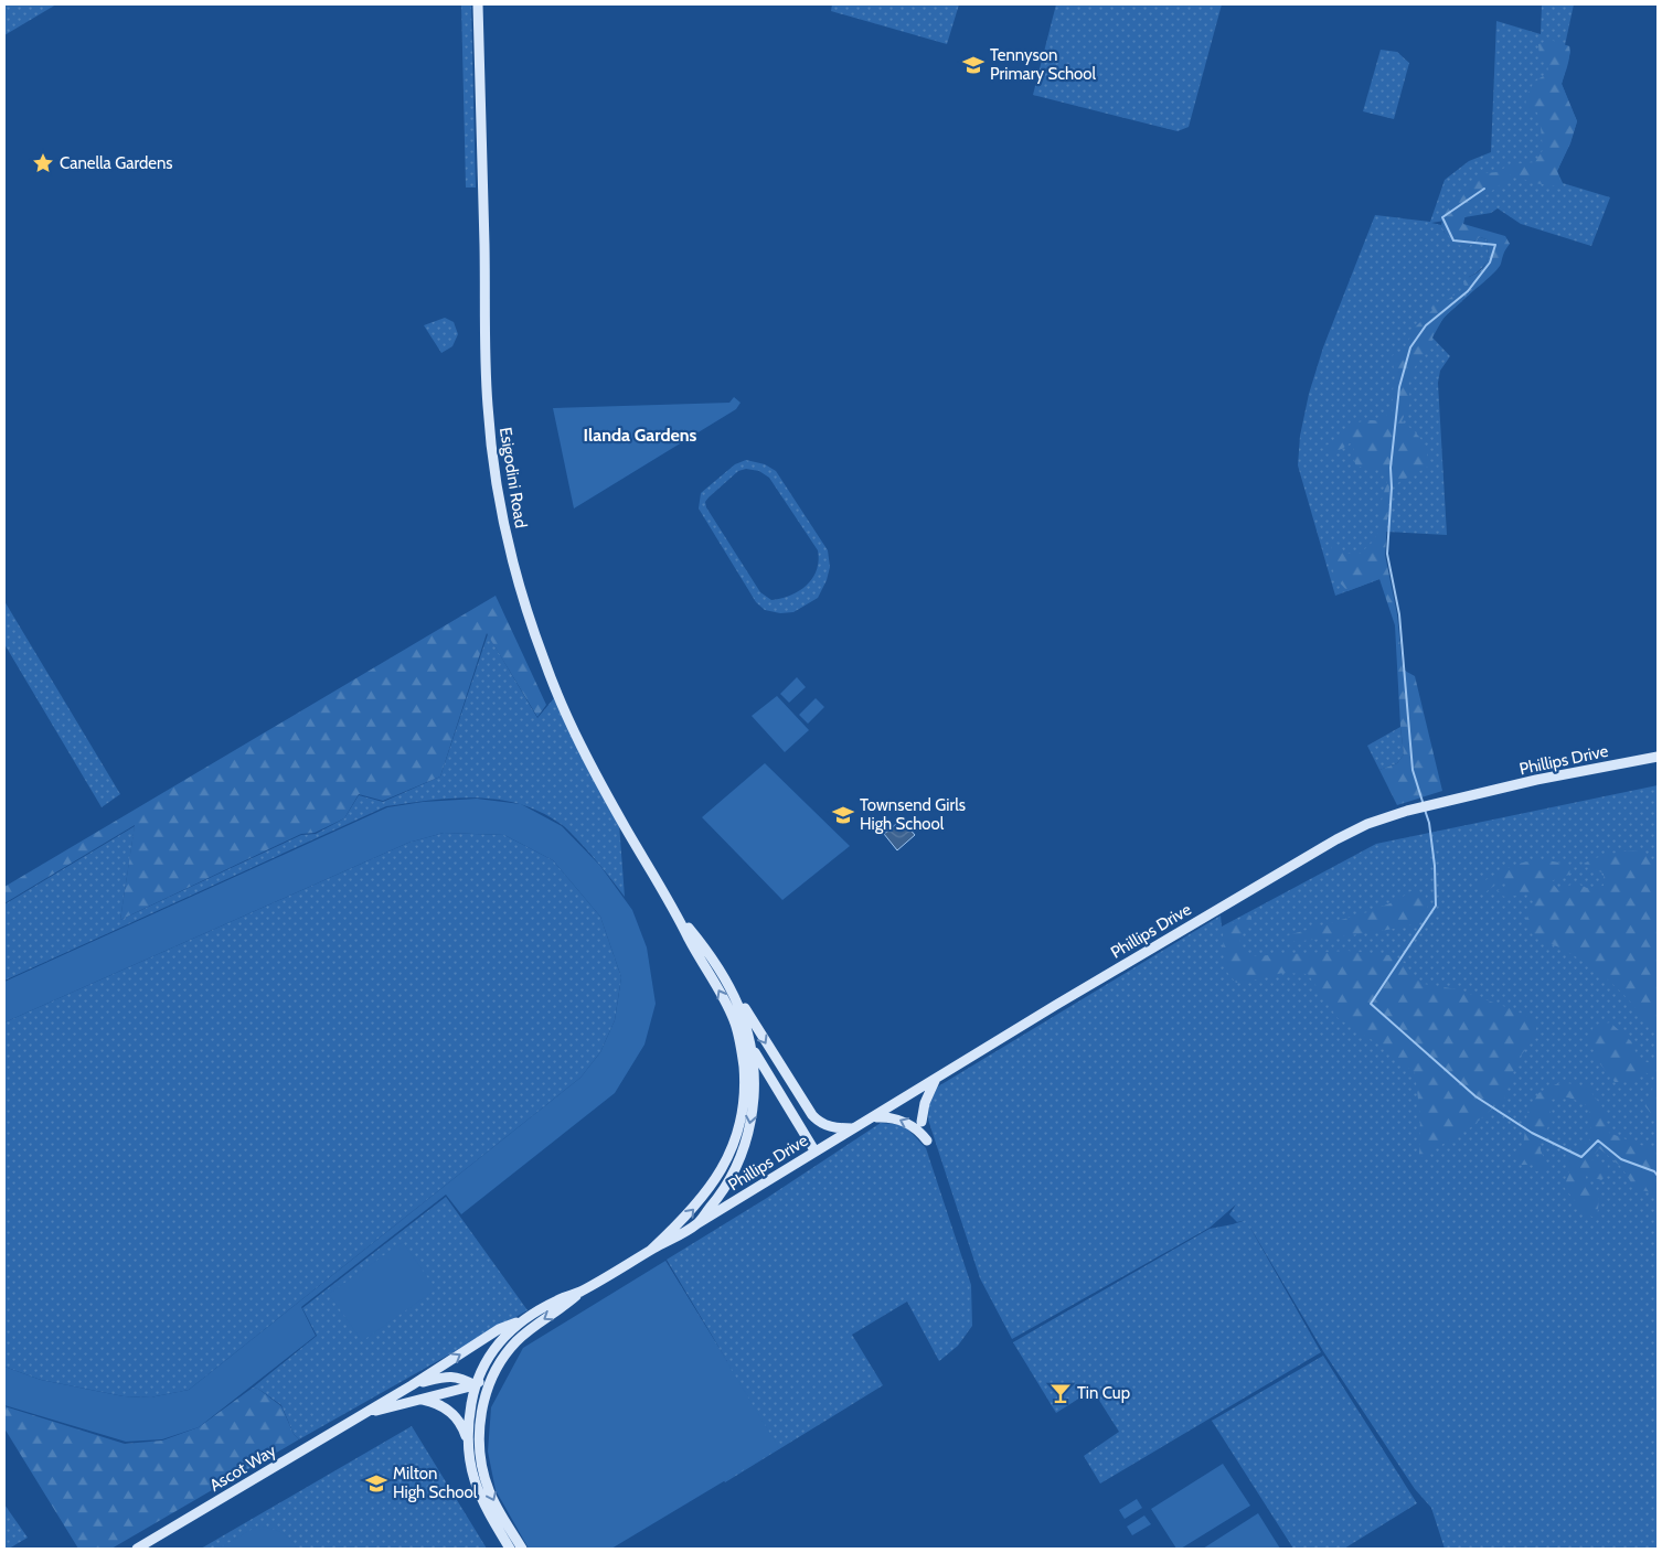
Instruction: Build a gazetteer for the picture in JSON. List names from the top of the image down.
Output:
{
  "streets": {
    "main road": ["Esigodini Road", "Phillips Drive", "Ascot Way"]
  },
  "crossings": [
    ["Esigodini Road", "Phillips Drive"]
  ],
  "districts": ["Ilanda Gardens"],
  "places": {
    "school or university": ["Tennyson Primary School", "Townsend Girls High School", "Milton High School"],
    "place": ["Canella Gardens"],
    "bar": ["Tin Cup"]
  }
}
